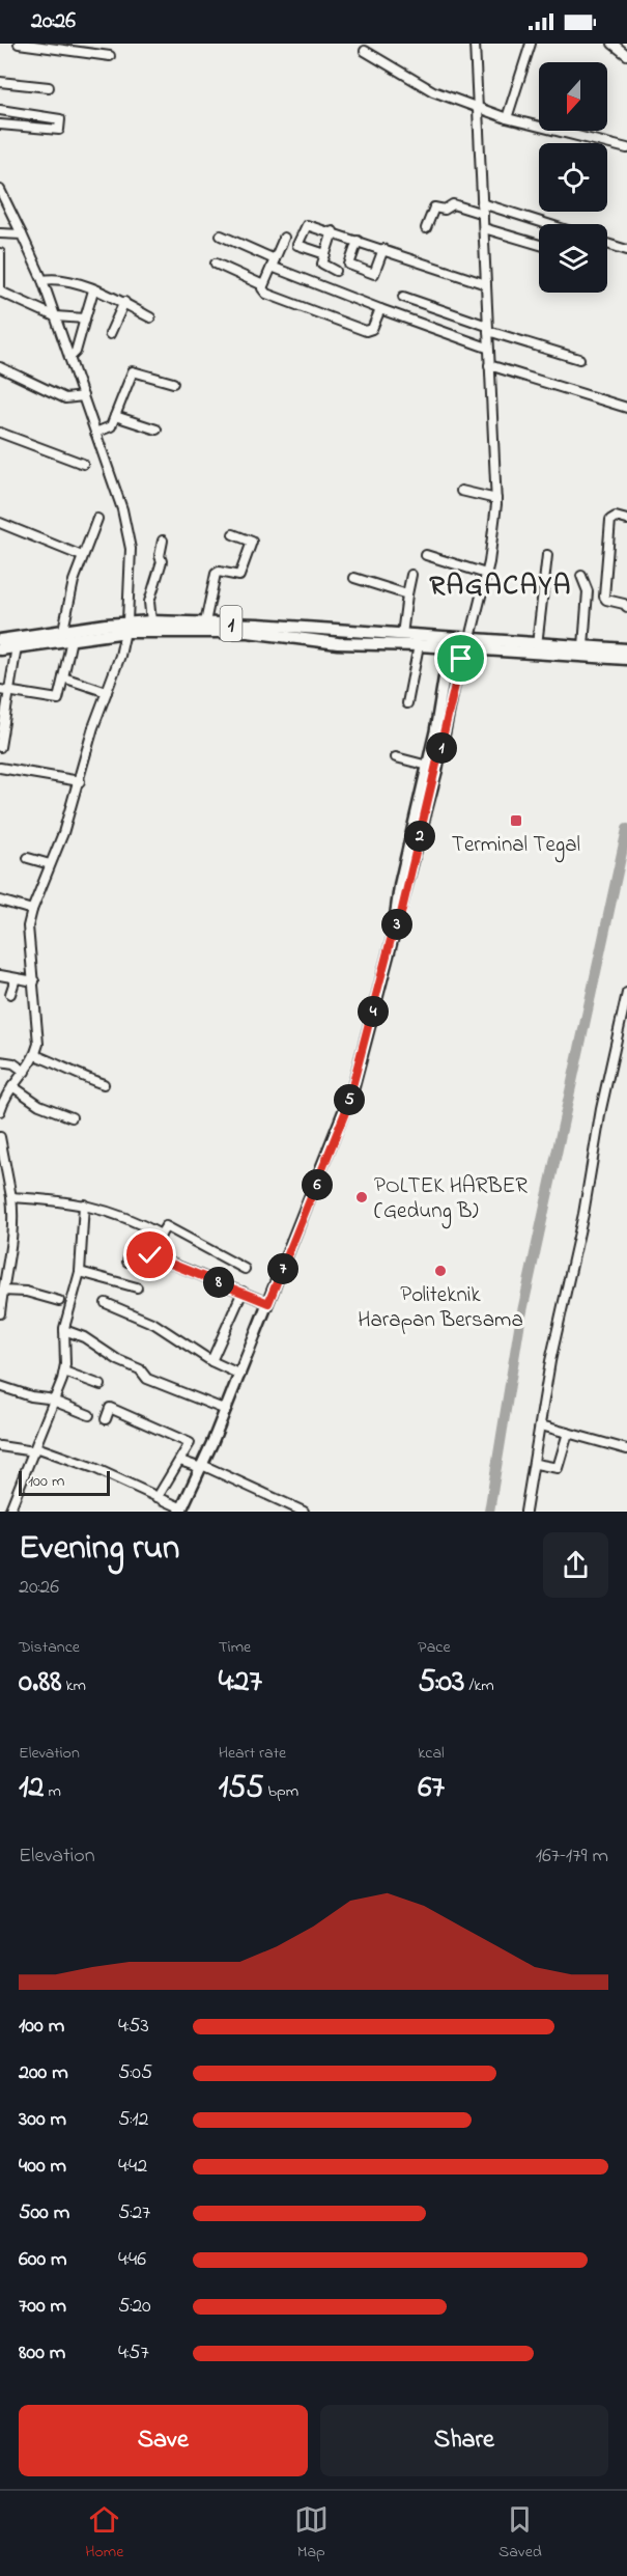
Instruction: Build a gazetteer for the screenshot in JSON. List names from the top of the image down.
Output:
{
  "streets": {
    "highway": ["1"]
  },
  "districts": ["RAGACAYA"],
  "places": {
    "transit": ["Terminal Tegal"],
    "other": ["POLTEK HARBER (Gedung B)", "Politeknik Harapan Bersama"]
  },
  "scale_bar": "100 m",
  "north": "bottom",
  "page": {
    "status": "20:26",
    "pins": [
      "1",
      "2",
      "3",
      "4",
      "5",
      "6",
      "7",
      "8"
    ],
    "scale": "100 m",
    "heading": ["Evening run", "20:26"],
    "stats": [
      ["Distance", "0.88 km"],
      ["Time", "4:27"],
      ["Pace", "5:03 /km"],
      ["Elevation", "12 m"],
      ["Heart rate", "155 bpm"],
      ["kcal", "67"]
    ],
    "chart": ["Elevation", "167–179 m"],
    "list": [
      {
        "name": "100 m",
        "note": "4:53"
      },
      {
        "name": "200 m",
        "note": "5:05"
      },
      {
        "name": "300 m",
        "note": "5:12"
      },
      {
        "name": "400 m",
        "note": "4:42"
      },
      {
        "name": "500 m",
        "note": "5:27"
      },
      {
        "name": "600 m",
        "note": "4:46"
      },
      {
        "name": "700 m",
        "note": "5:20"
      },
      {
        "name": "800 m",
        "note": "4:57"
      }
    ],
    "buttons": ["Save", "Share"],
    "tabs": ["Home", "Map", "Saved"]
  }
}
